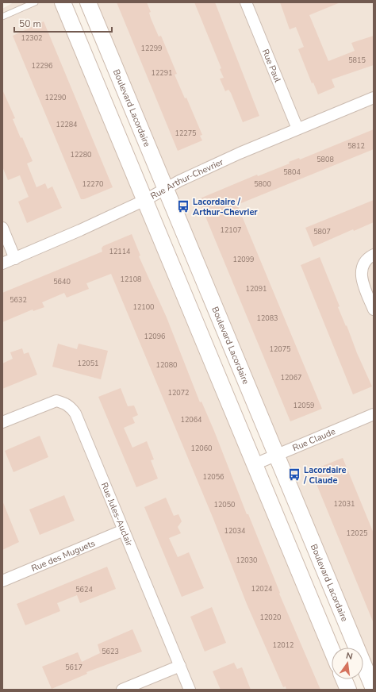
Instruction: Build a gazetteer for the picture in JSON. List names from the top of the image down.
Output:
{
  "streets": {
    "main road": ["Boulevard Lacordaire"],
    "street": [
      "Rue Paul",
      "Rue Arthur-Chevrier",
      "Rue Claude",
      "Rue Jules-Auclair",
      "Rue des Muguets"
    ]
  },
  "crossings": [
    ["Rue Paul", "Rue Arthur-Chevrier"],
    ["Boulevard Lacordaire", "Rue Arthur-Chevrier"],
    ["Boulevard Lacordaire", "Rue Claude"],
    ["Rue Jules-Auclair", "Rue des Muguets"]
  ],
  "places": {
    "bus stop": ["Lacordaire / Arthur-Chevrier", "Lacordaire / Claude"]
  },
  "house_numbers": [
    "12302",
    "12299",
    "5815",
    "12296",
    "12291",
    "12290",
    "12284",
    "12275",
    "5812",
    "12280",
    "5808",
    "5804",
    "12270",
    "5800",
    "12107",
    "5807",
    "12114",
    "12099",
    "12108",
    "5640",
    "12091",
    "5632",
    "12100",
    "12083",
    "12096",
    "12075",
    "12051",
    "12080",
    "12067",
    "12072",
    "12059",
    "12064",
    "12060",
    "12056",
    "12031",
    "12050",
    "12034",
    "12025",
    "12030",
    "12024",
    "5624",
    "12020",
    "12012",
    "5623",
    "5617"
  ],
  "scale_bar": "50 m",
  "north": "top"
}
